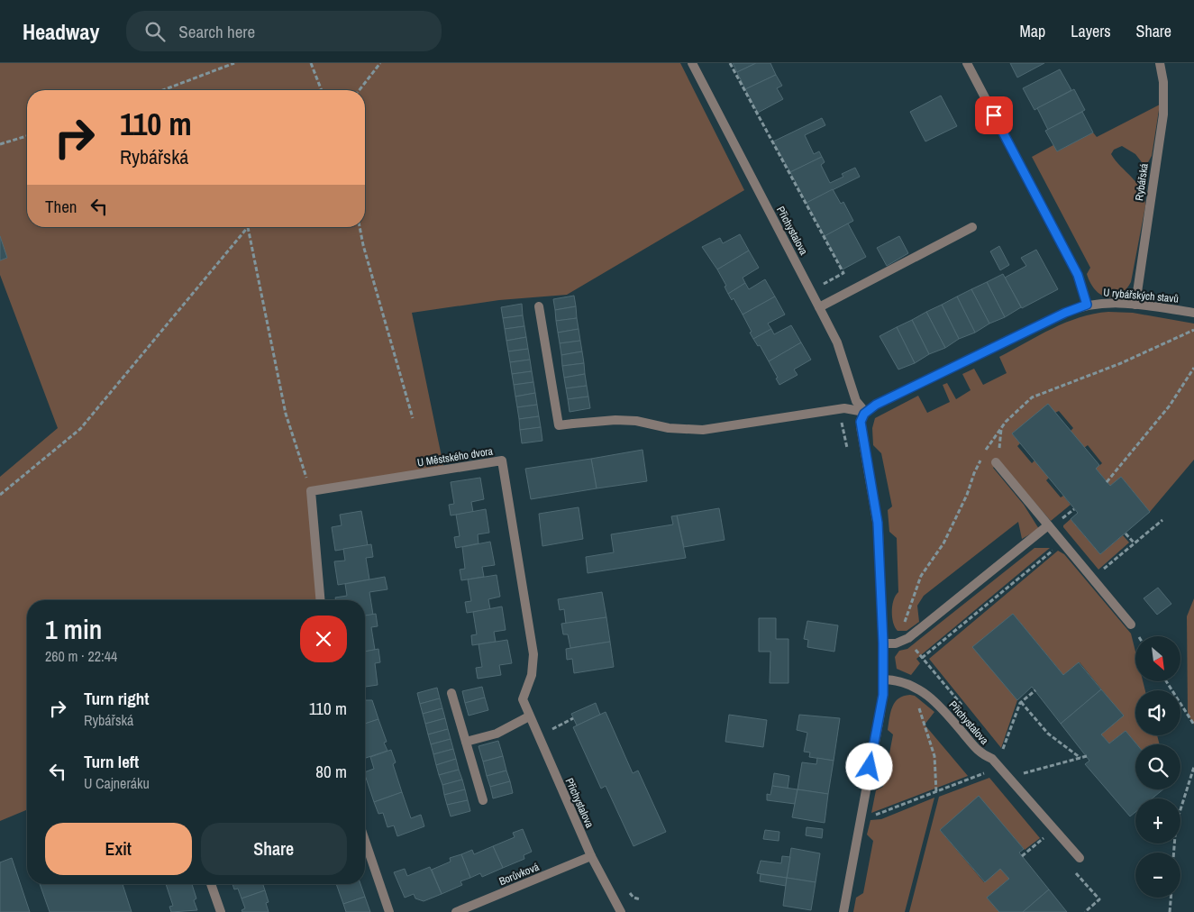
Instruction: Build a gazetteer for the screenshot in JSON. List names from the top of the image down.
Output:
{
  "streets": {
    "street": [
      "Rybářská",
      "Přichystalova",
      "U rybářských stavů",
      "U Městského dvora",
      "Borůvková"
    ]
  },
  "crossings": [
    ["Rybářská", "U rybářských stavů"],
    ["Přichystalova", "U Městského dvora"],
    ["Přichystalova", "Borůvková"]
  ],
  "north": "bottom right",
  "page": {
    "header": "Headway",
    "search": "Search here",
    "nav": ["Map", "Layers", "Share"],
    "turn": ["110 m", "Rybářská"],
    "then": "Then",
    "heading": ["1 min", "260 m · 22:44"],
    "map_buttons": ["+", "−"],
    "list": [
      {
        "name": "Turn right",
        "note": "Rybářská",
        "value": "110 m"
      },
      {
        "name": "Turn left",
        "note": "U Cajneráku",
        "value": "80 m"
      }
    ],
    "buttons": ["Exit", "Share"]
  }
}
